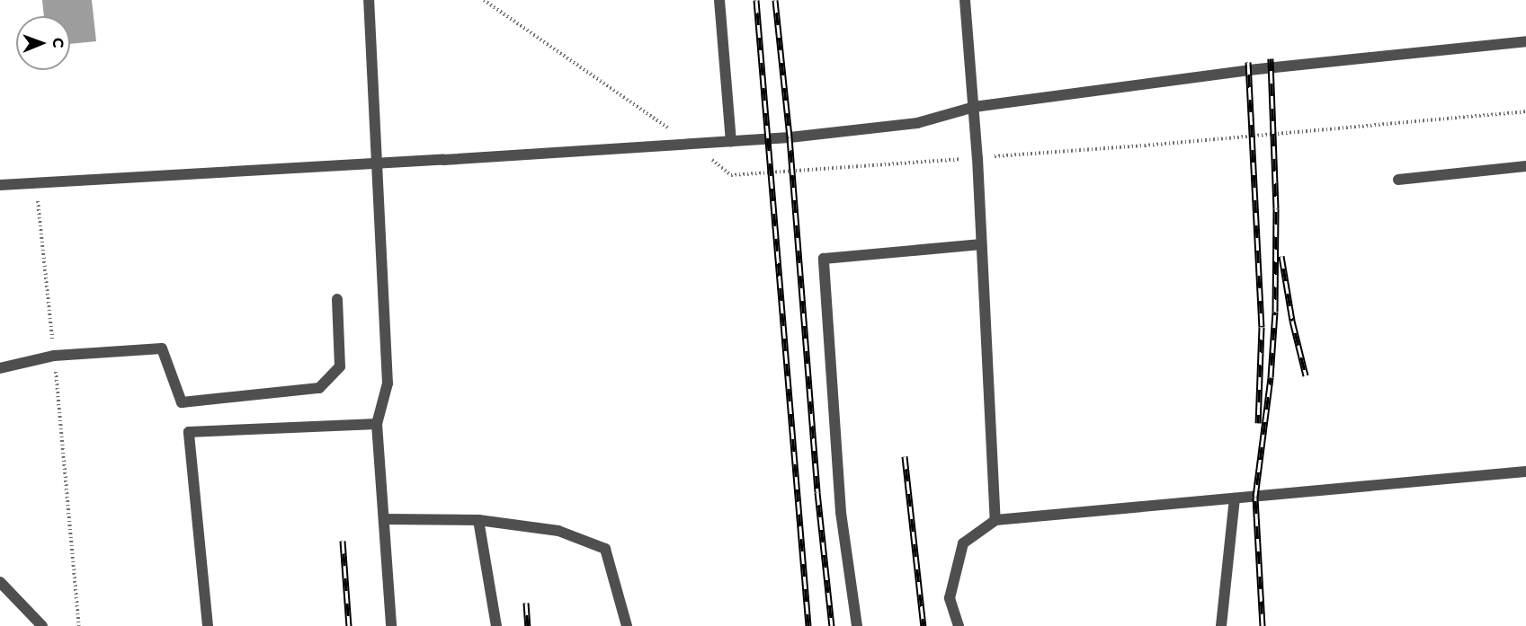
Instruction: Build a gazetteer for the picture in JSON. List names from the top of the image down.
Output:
{
  "north": "right"
}
